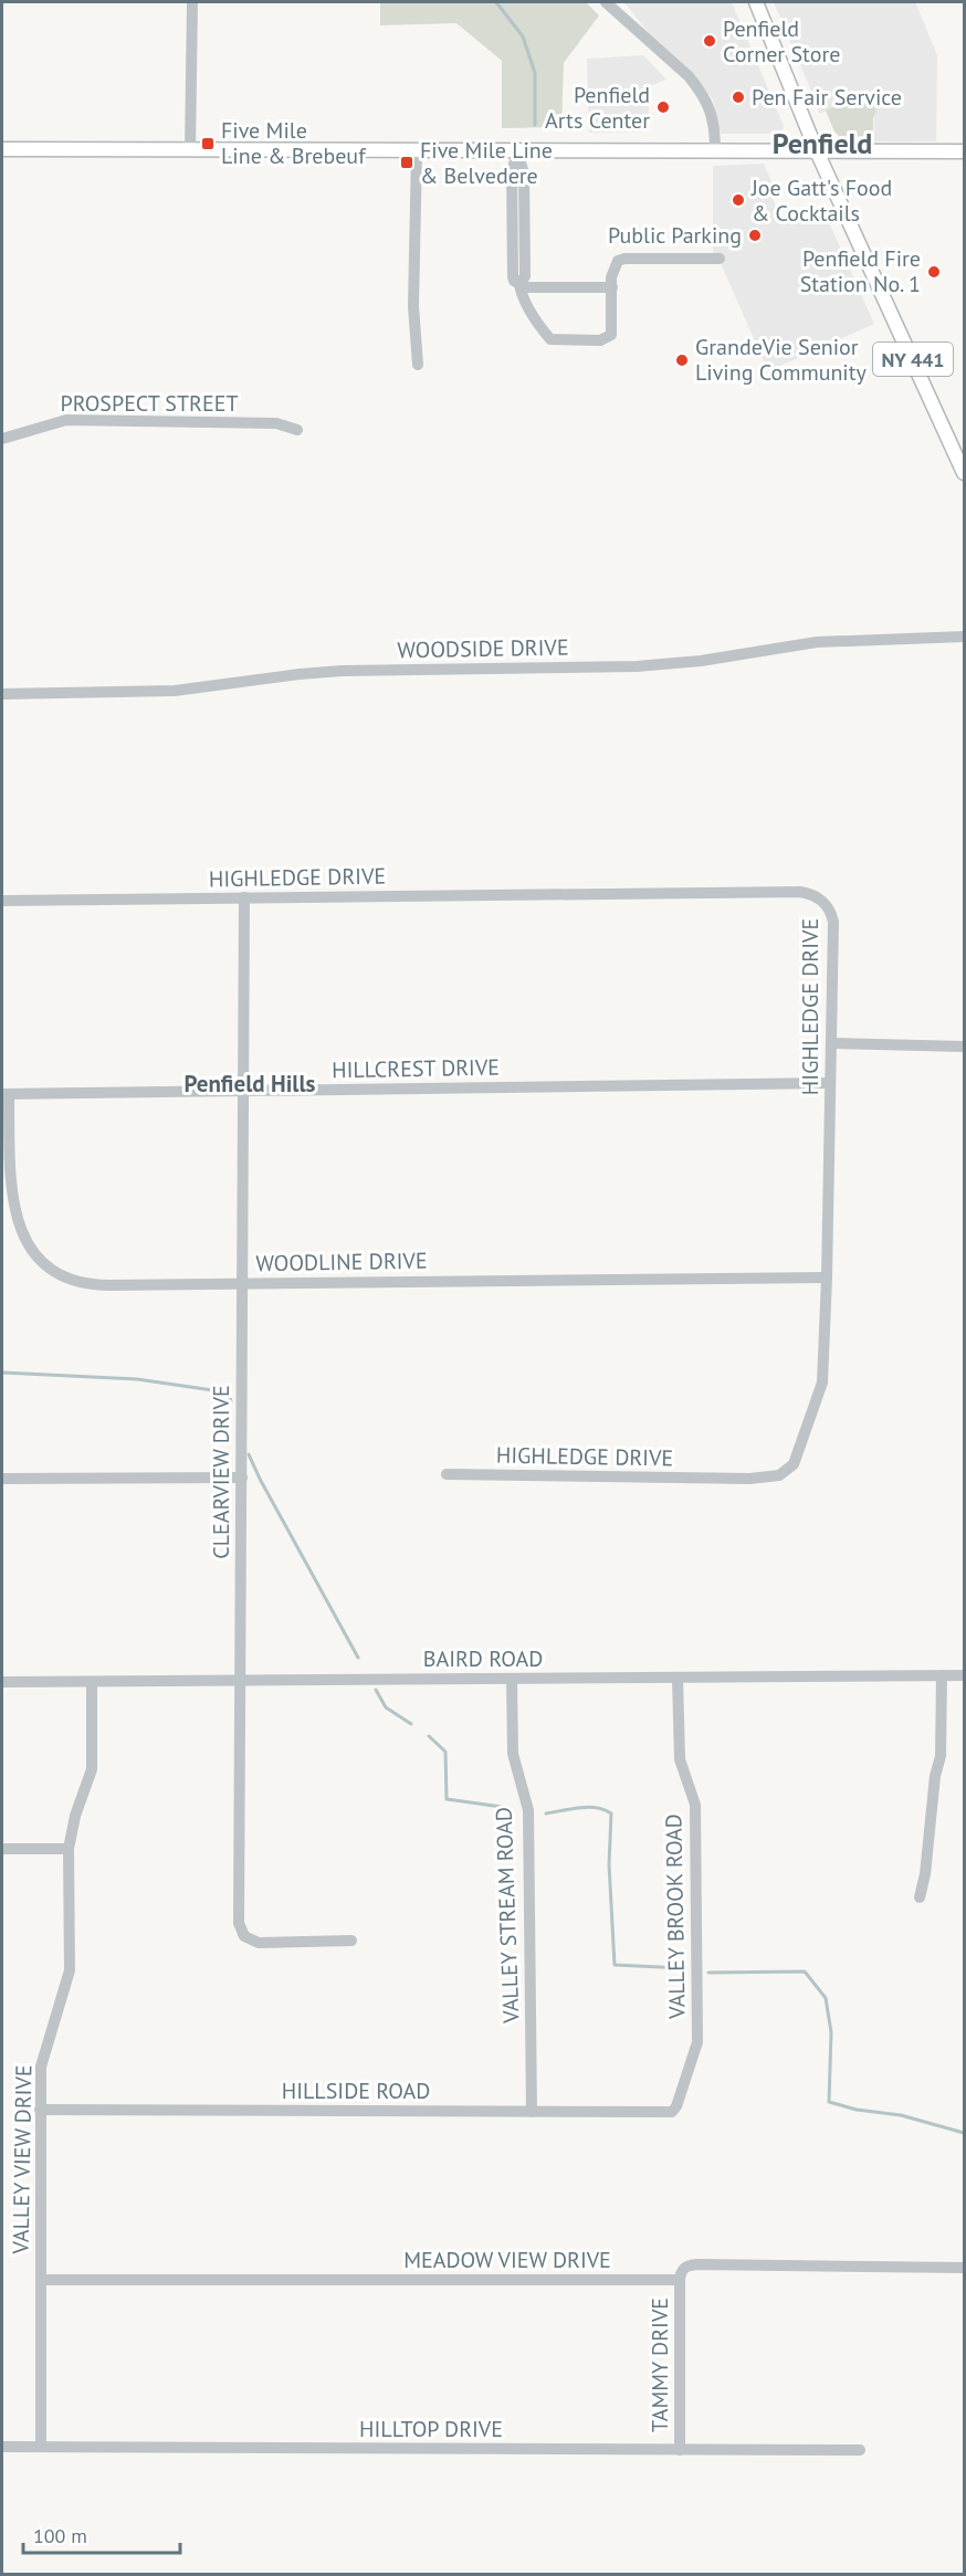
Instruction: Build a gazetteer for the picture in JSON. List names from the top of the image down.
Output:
{
  "streets": {
    "main road": ["NY 441"],
    "street": [
      "PROSPECT STREET",
      "WOODSIDE DRIVE",
      "HIGHLEDGE DRIVE",
      "HILLCREST DRIVE",
      "WOODLINE DRIVE",
      "CLEARVIEW DRIVE",
      "BAIRD ROAD",
      "VALLEY STREAM ROAD",
      "VALLEY BROOK ROAD",
      "HILLSIDE ROAD",
      "VALLEY VIEW DRIVE",
      "MEADOW VIEW DRIVE",
      "TAMMY DRIVE",
      "HILLTOP DRIVE"
    ]
  },
  "crossings": [
    ["HIGHLEDGE DRIVE", "HILLCREST DRIVE"],
    ["HIGHLEDGE DRIVE", "WOODLINE DRIVE"],
    ["HIGHLEDGE DRIVE", "CLEARVIEW DRIVE"],
    ["HILLCREST DRIVE", "WOODLINE DRIVE"],
    ["HILLCREST DRIVE", "CLEARVIEW DRIVE"],
    ["WOODLINE DRIVE", "CLEARVIEW DRIVE"],
    ["CLEARVIEW DRIVE", "BAIRD ROAD"],
    ["BAIRD ROAD", "VALLEY STREAM ROAD"],
    ["BAIRD ROAD", "VALLEY BROOK ROAD"],
    ["BAIRD ROAD", "VALLEY VIEW DRIVE"],
    ["VALLEY STREAM ROAD", "HILLSIDE ROAD"],
    ["VALLEY BROOK ROAD", "HILLSIDE ROAD"],
    ["HILLSIDE ROAD", "VALLEY VIEW DRIVE"],
    ["VALLEY VIEW DRIVE", "MEADOW VIEW DRIVE"],
    ["VALLEY VIEW DRIVE", "HILLTOP DRIVE"],
    ["MEADOW VIEW DRIVE", "TAMMY DRIVE"],
    ["TAMMY DRIVE", "HILLTOP DRIVE"]
  ],
  "districts": ["Penfield", "Penfield Hills"],
  "places": {
    "other": [
      "Penfield Corner Store",
      "Pen Fair Service",
      "Penfield Arts Center",
      "Joe Gatt's Food & Cocktails",
      "Public Parking",
      "Penfield Fire Station No. 1",
      "GrandeVie Senior Living Community"
    ],
    "transit": ["Five Mile Line & Brebeuf", "Five Mile Line & Belvedere"]
  },
  "scale_bar": "100 m"
}
